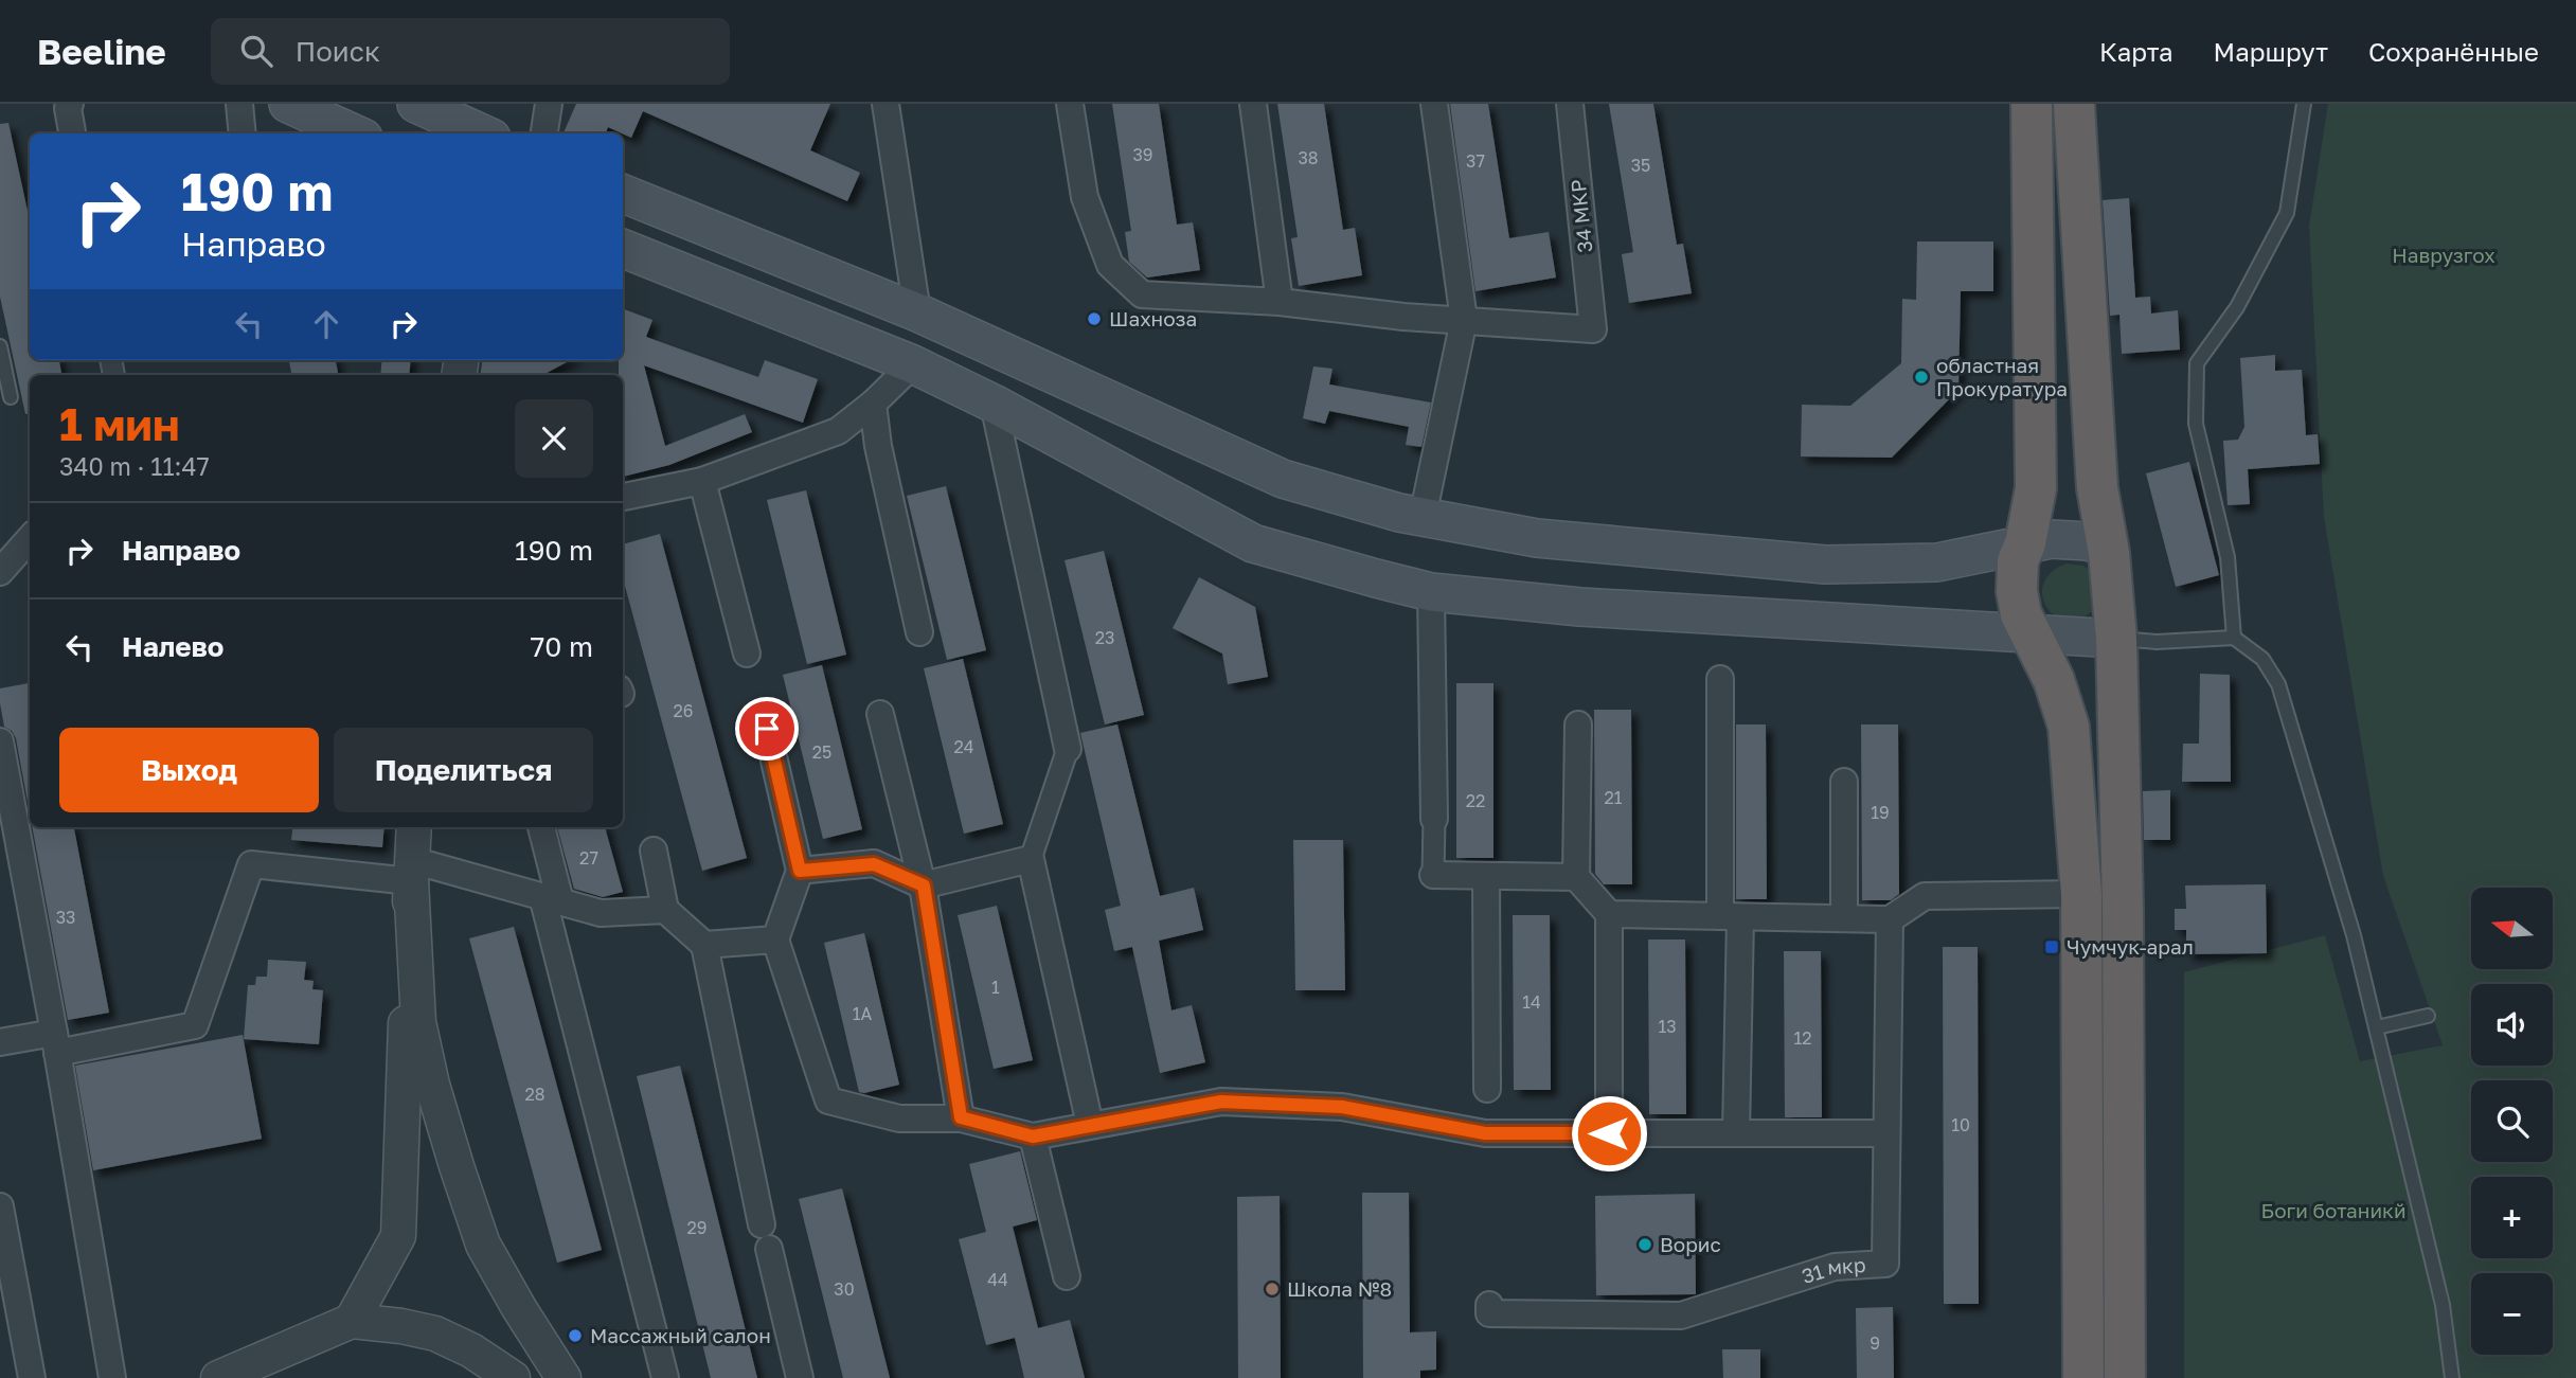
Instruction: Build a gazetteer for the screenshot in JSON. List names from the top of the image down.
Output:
{
  "streets": {
    "street": ["34 МКР", "31 мкр"]
  },
  "parks": ["Наврузгох", "Боги ботаникй"],
  "places": {
    "other": [
      "Шахноза",
      "областная Прокуратура",
      "Ворис",
      "Школа №8",
      "Массажный салон"
    ],
    "transit": ["Чумчук-арал"]
  },
  "house_numbers": [
    "39",
    "38",
    "37",
    "35",
    "23",
    "26",
    "24",
    "25",
    "21",
    "22",
    "19",
    "27",
    "33",
    "1",
    "14",
    "1А",
    "13",
    "12",
    "28",
    "10",
    "29",
    "44",
    "30",
    "9"
  ],
  "north": "left",
  "page": {
    "header": "Beeline",
    "search": "Поиск",
    "nav": ["Карта", "Маршрут", "Сохранённые"],
    "turn": ["190 m", "Направо"],
    "heading": ["1 мин", "340 m · 11:47"],
    "list": [
      {
        "name": "Направо",
        "value": "190 m"
      },
      {
        "name": "Налево",
        "value": "70 m"
      }
    ],
    "buttons": ["Выход", "Поделиться"],
    "map_buttons": ["+", "−"]
  }
}
